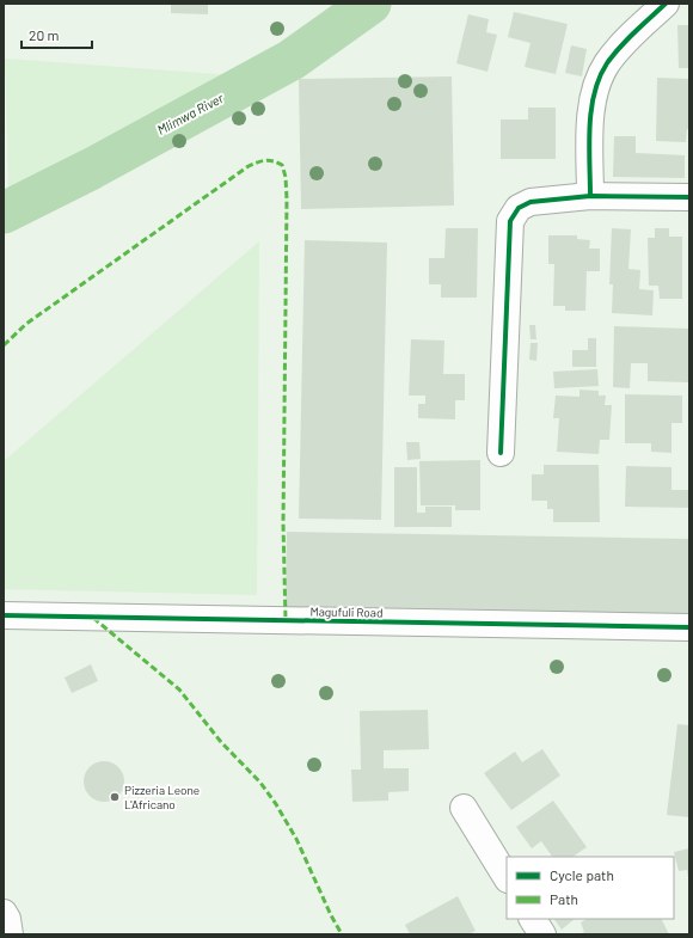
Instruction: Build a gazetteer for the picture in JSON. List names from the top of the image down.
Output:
{
  "streets": {
    "street": ["Magufuli Road"]
  },
  "water": ["Mlimwa River"],
  "places": ["Pizzeria Leone L'Africano"],
  "legend": ["Cycle path", "Path"],
  "scale_bar": "20 m"
}
